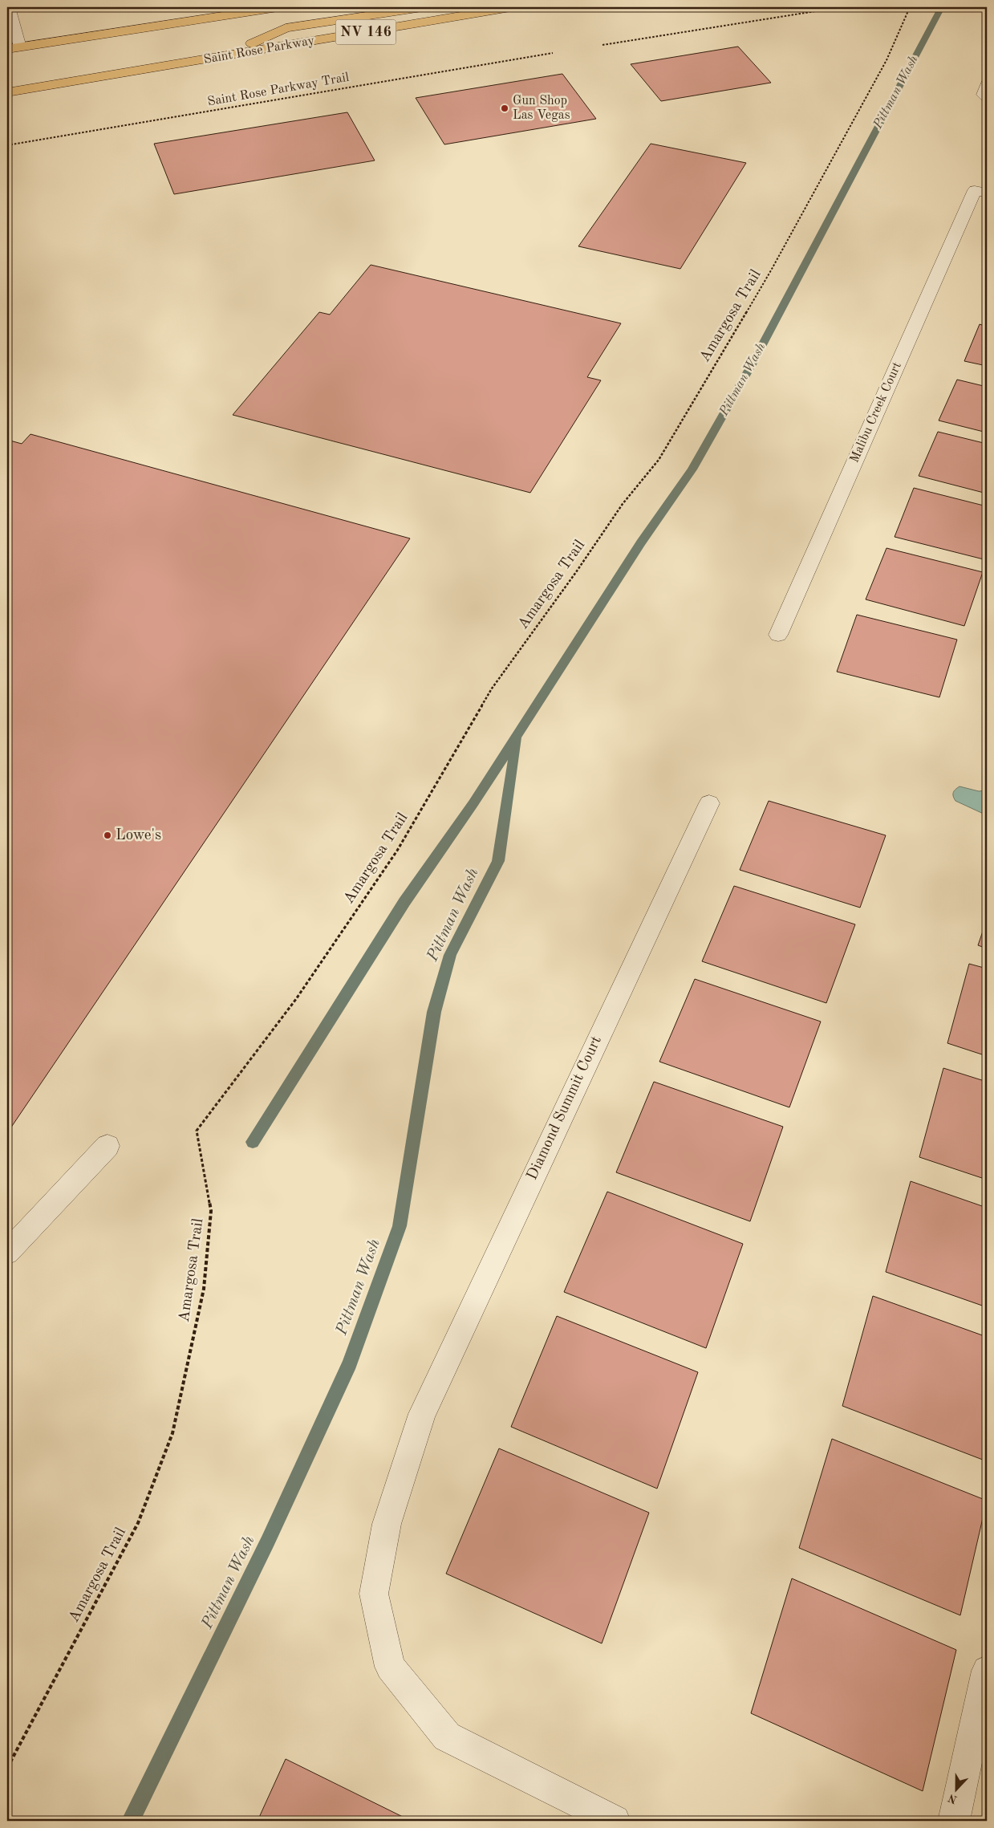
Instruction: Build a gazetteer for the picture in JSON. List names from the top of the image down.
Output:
{
  "streets": {
    "highway": ["NV 146", "Saint Rose Parkway"],
    "street": ["Malibu Creek Court", "Diamond Summit Court"],
    "path": ["Saint Rose Parkway Trail", "Amargosa Trail"]
  },
  "water": ["Pittman Wash"],
  "places": ["Gun Shop Las Vegas", "Lowe's"],
  "north": "bottom"
}
